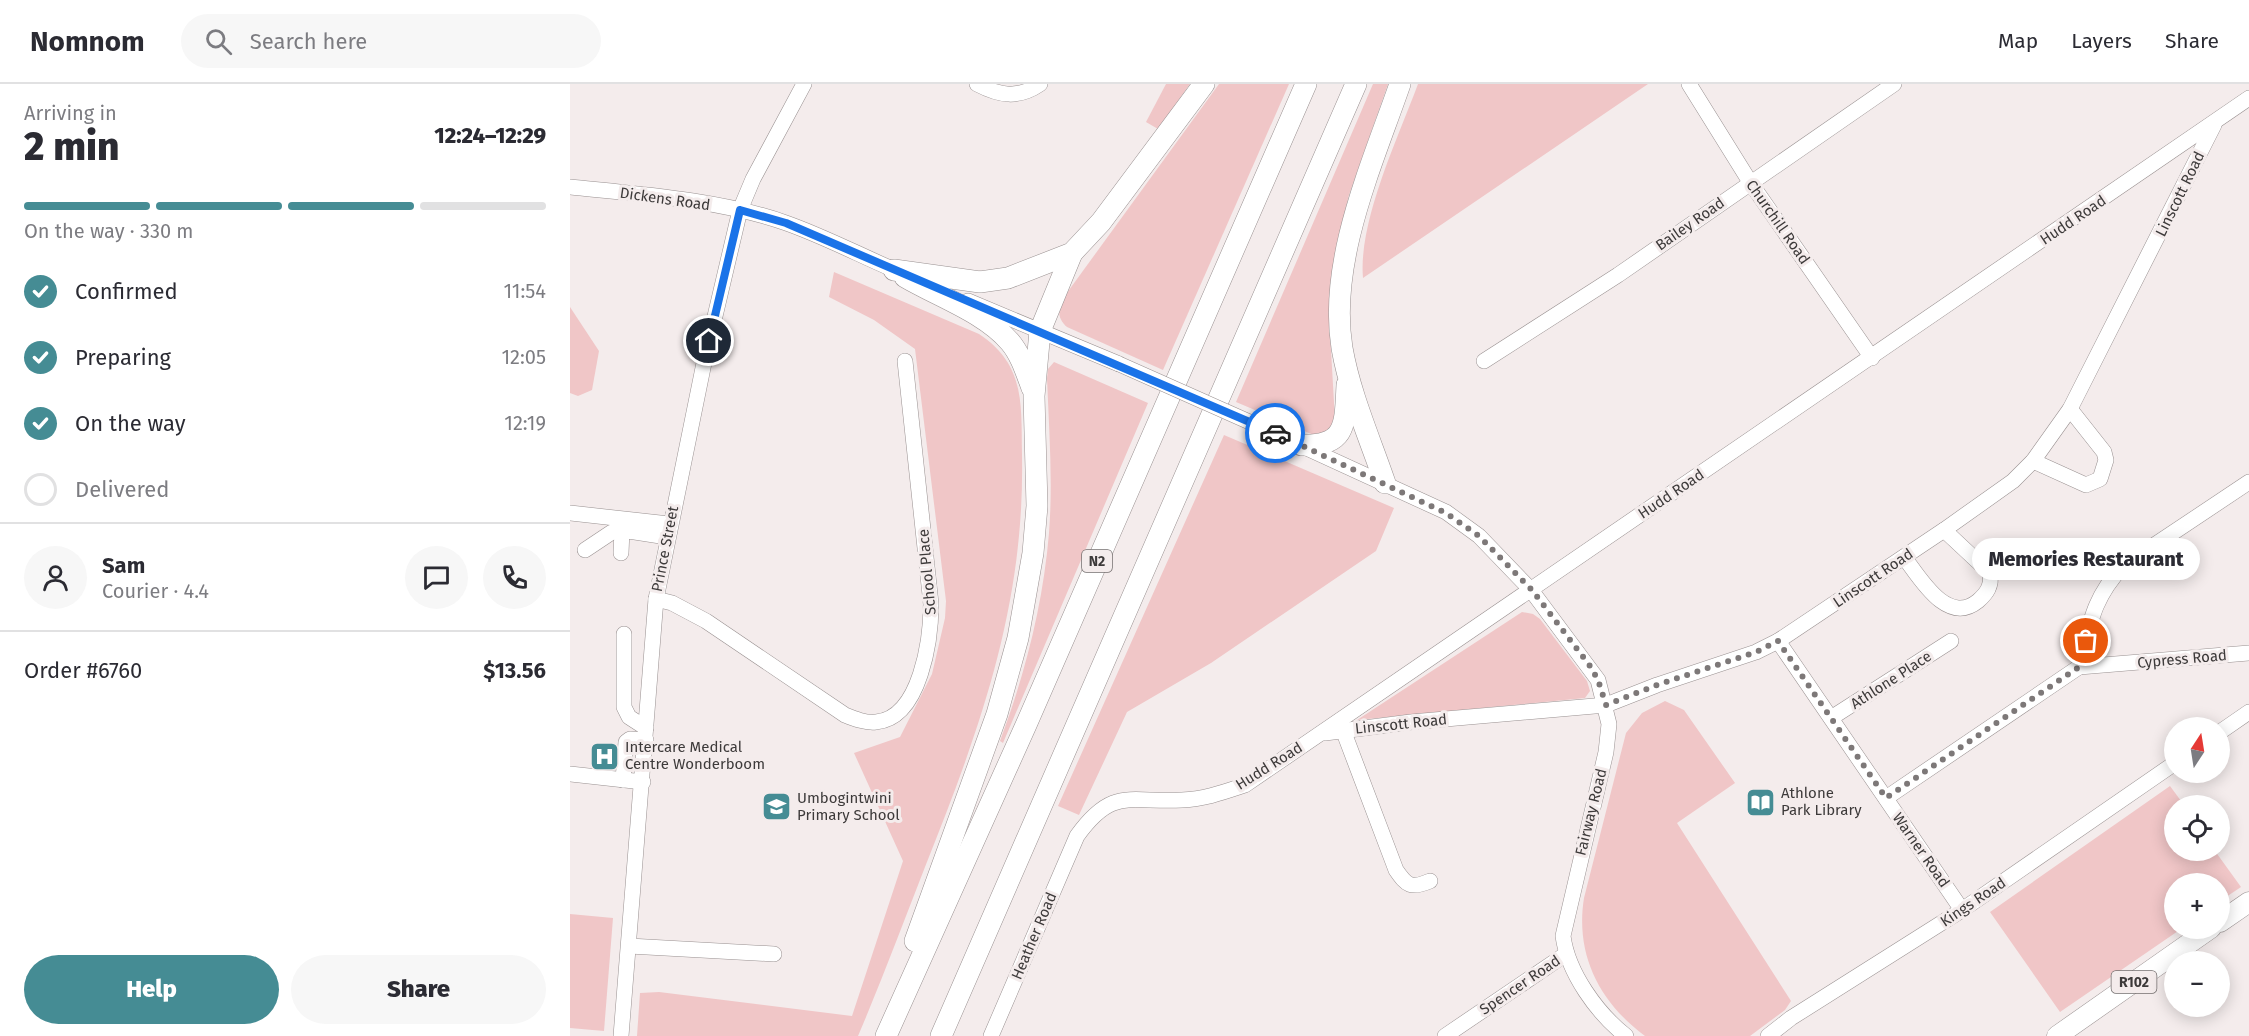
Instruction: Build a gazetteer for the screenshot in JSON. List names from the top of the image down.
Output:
{
  "streets": {
    "highway": ["N2"],
    "main road": ["R102"],
    "street": [
      "Linscott Road",
      "Dickens Road",
      "Hudd Road",
      "Churchill Road",
      "Bailey Road",
      "Prince Street",
      "School Place",
      "Cypress Road",
      "Athlone Place",
      "Fairway Road",
      "Warner Road",
      "Kings Road",
      "Heather Road",
      "Spencer Road"
    ]
  },
  "crossings": [
    ["Linscott Road", "Hudd Road"],
    ["Linscott Road", "Fairway Road"],
    ["Linscott Road", "Warner Road"],
    ["Dickens Road", "Hudd Road"],
    ["Dickens Road", "Prince Street"],
    ["Dickens Road", "Fairway Road"],
    ["Hudd Road", "Churchill Road"],
    ["Hudd Road", "Fairway Road"],
    ["Hudd Road", "Heather Road"],
    ["Churchill Road", "Bailey Road"],
    ["Prince Street", "School Place"],
    ["Athlone Place", "Warner Road"],
    ["Fairway Road", "Spencer Road"],
    ["Warner Road", "Kings Road"]
  ],
  "places": {
    "other": ["Memories Restaurant"],
    "hospital": ["Intercare Medical Centre Wonderboom"],
    "library": ["Athlone Park Library"],
    "school or university": ["Umbogintwini Primary School"]
  },
  "north": "top",
  "page": {
    "header": "Nomnom",
    "search": "Search here",
    "nav": ["Map", "Layers", "Share"],
    "heading": ["2 min", "Arriving in", "12:24–12:29"],
    "panel": [
      "Sam",
      "Courier · 4.4",
      "Order #6760",
      "$13.56"
    ],
    "bar": "On the way · 330 m",
    "list": [
      ["Confirmed", "11:54"],
      ["Preparing", "12:05"],
      ["On the way", "12:19"],
      "Delivered"
    ],
    "bubble": "Memories Restaurant",
    "map_buttons": ["+", "−"],
    "buttons": ["Help", "Share"]
  }
}
